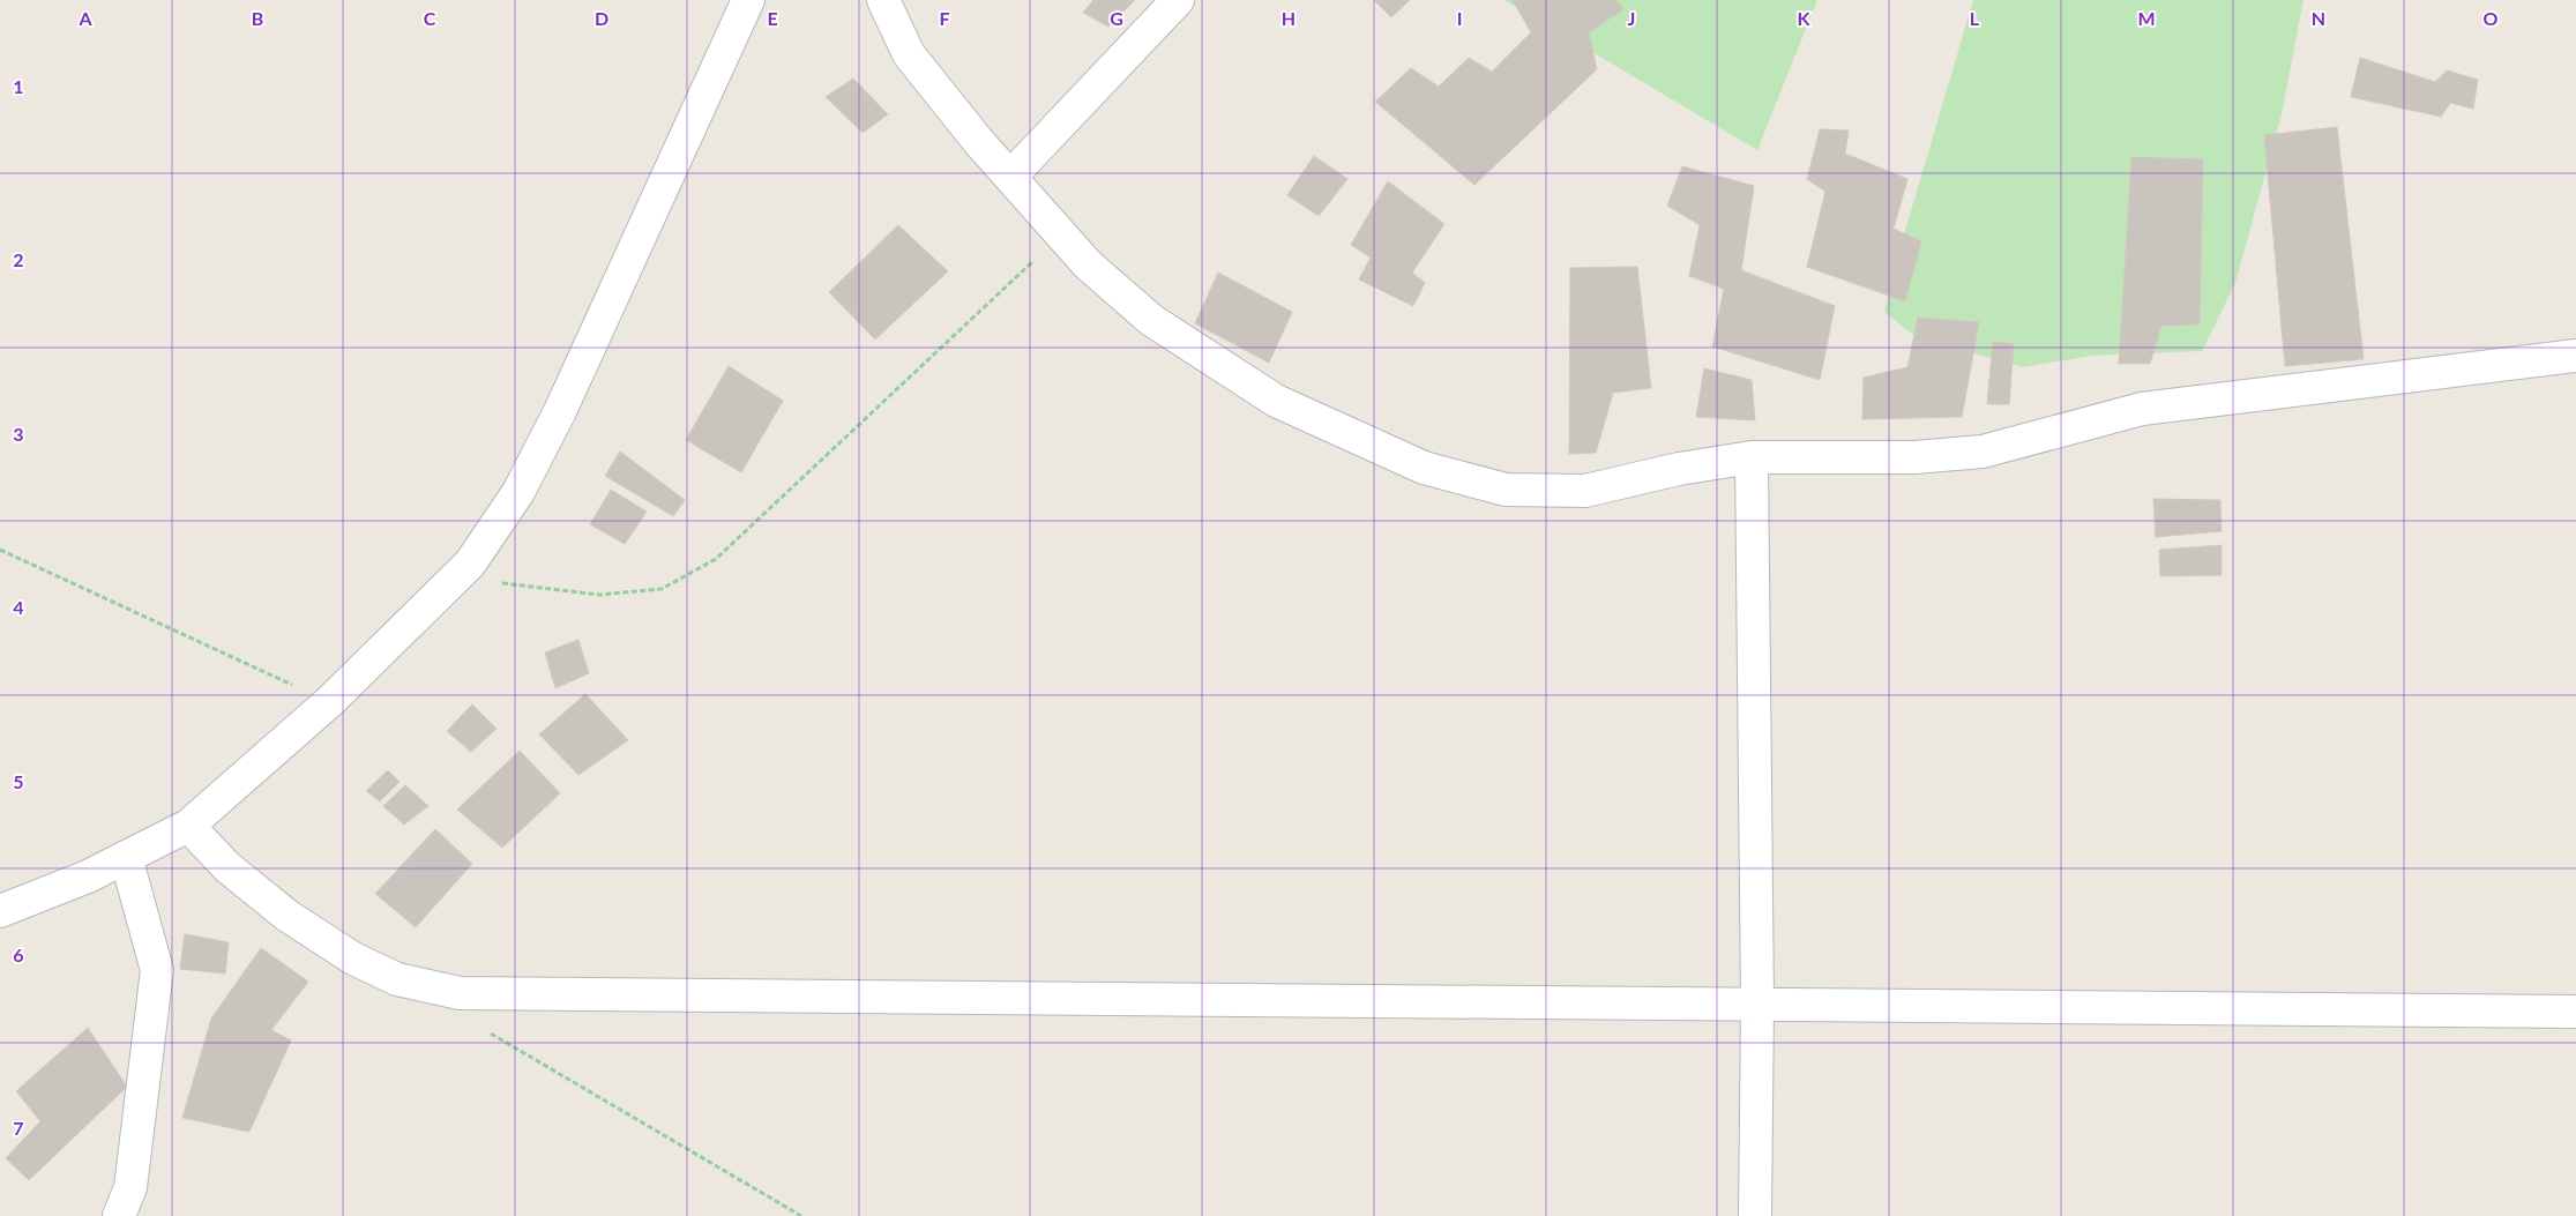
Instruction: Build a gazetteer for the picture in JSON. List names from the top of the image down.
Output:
{
  "grid": {
    "columns": [
      "A",
      "B",
      "C",
      "D",
      "E",
      "F",
      "G",
      "H",
      "I",
      "J",
      "K",
      "L",
      "M",
      "N",
      "O"
    ],
    "rows": [
      "1",
      "2",
      "3",
      "4",
      "5",
      "6",
      "7"
    ]
  }
}
